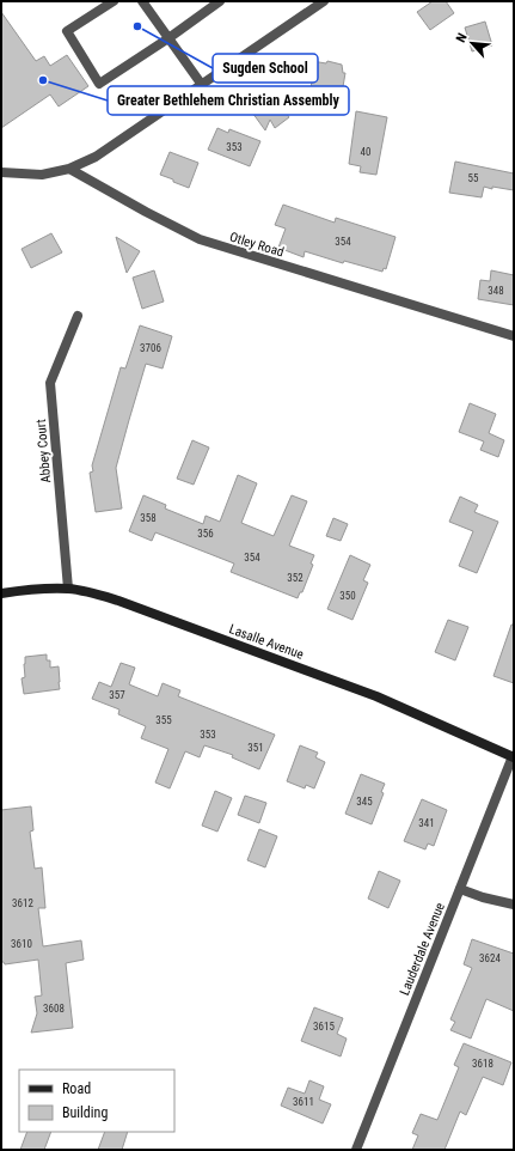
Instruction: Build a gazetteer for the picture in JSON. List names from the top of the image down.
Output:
{
  "streets": {
    "main road": ["Lasalle Avenue"],
    "street": ["Otley Road", "Abbey Court", "Lauderdale Avenue"]
  },
  "crossings": [
    ["Abbey Court", "Lasalle Avenue"],
    ["Lasalle Avenue", "Lauderdale Avenue"]
  ],
  "places": ["Sugden School", "Greater Bethlehem Christian Assembly"],
  "house_numbers": [
    "353",
    "40",
    "55",
    "354",
    "348",
    "3706",
    "358",
    "356",
    "354",
    "352",
    "350",
    "357",
    "355",
    "353",
    "351",
    "345",
    "341",
    "3612",
    "3610",
    "3624",
    "3608",
    "3615",
    "3618",
    "3611"
  ],
  "legend": ["Road", "Building"],
  "north": "top left"
}
